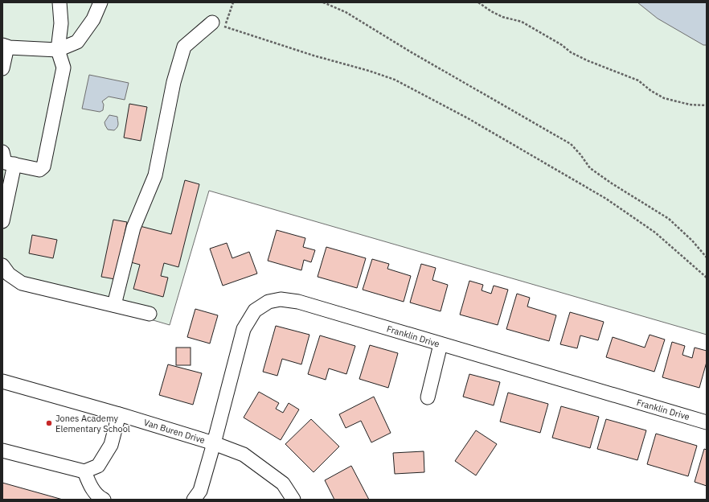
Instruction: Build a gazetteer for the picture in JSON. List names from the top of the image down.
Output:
{
  "streets": {
    "street": ["Franklin Drive", "Van Buren Drive"]
  },
  "crossings": [
    ["Franklin Drive", "Van Buren Drive"]
  ],
  "places": ["Jones Academy Elementary School"]
}
